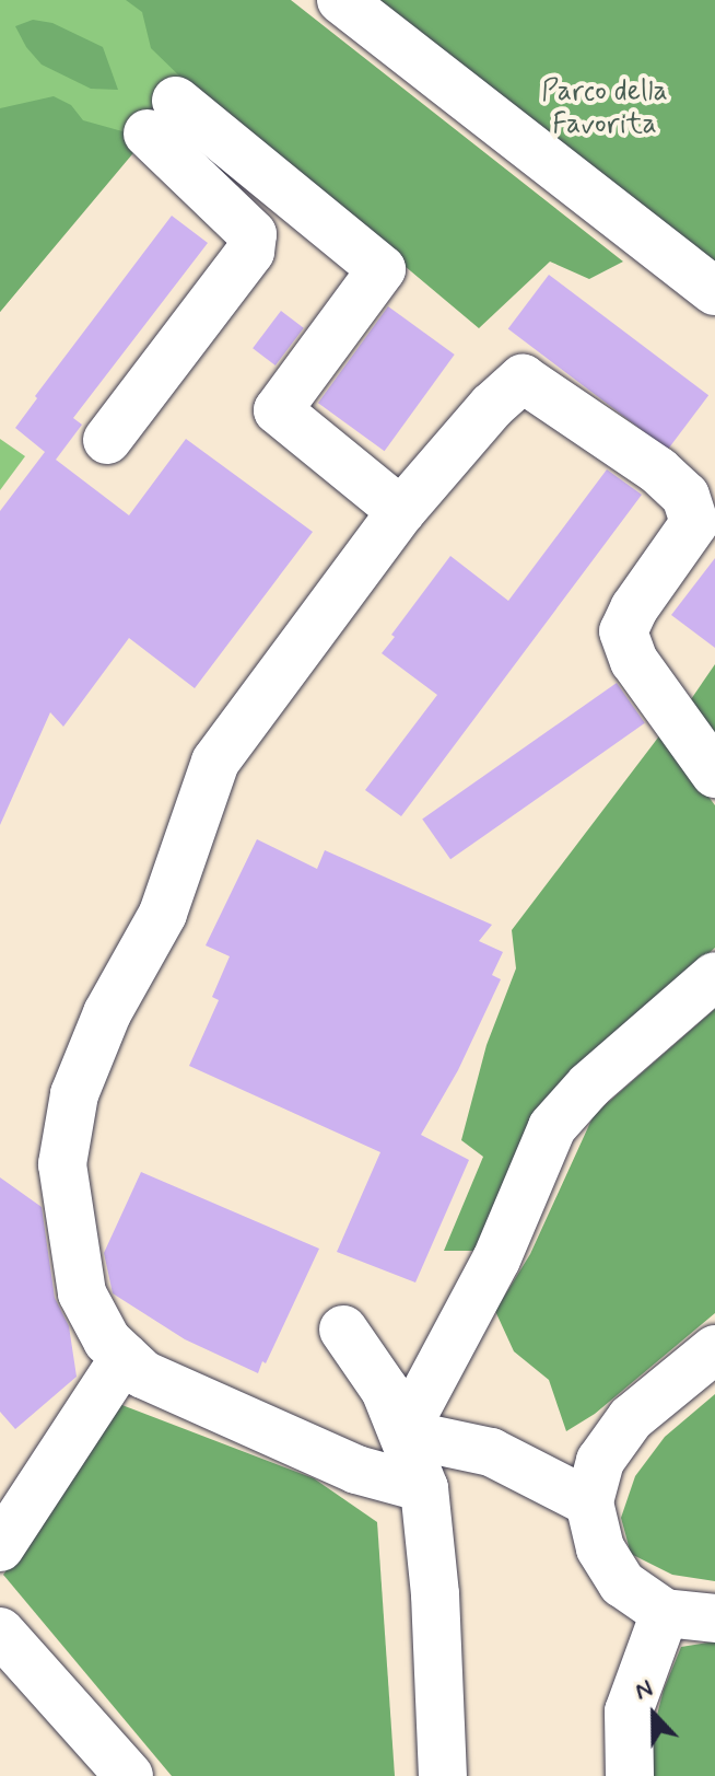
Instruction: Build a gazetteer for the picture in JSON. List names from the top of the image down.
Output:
{
  "parks": ["Parco della Favorita"],
  "north": "top"
}
